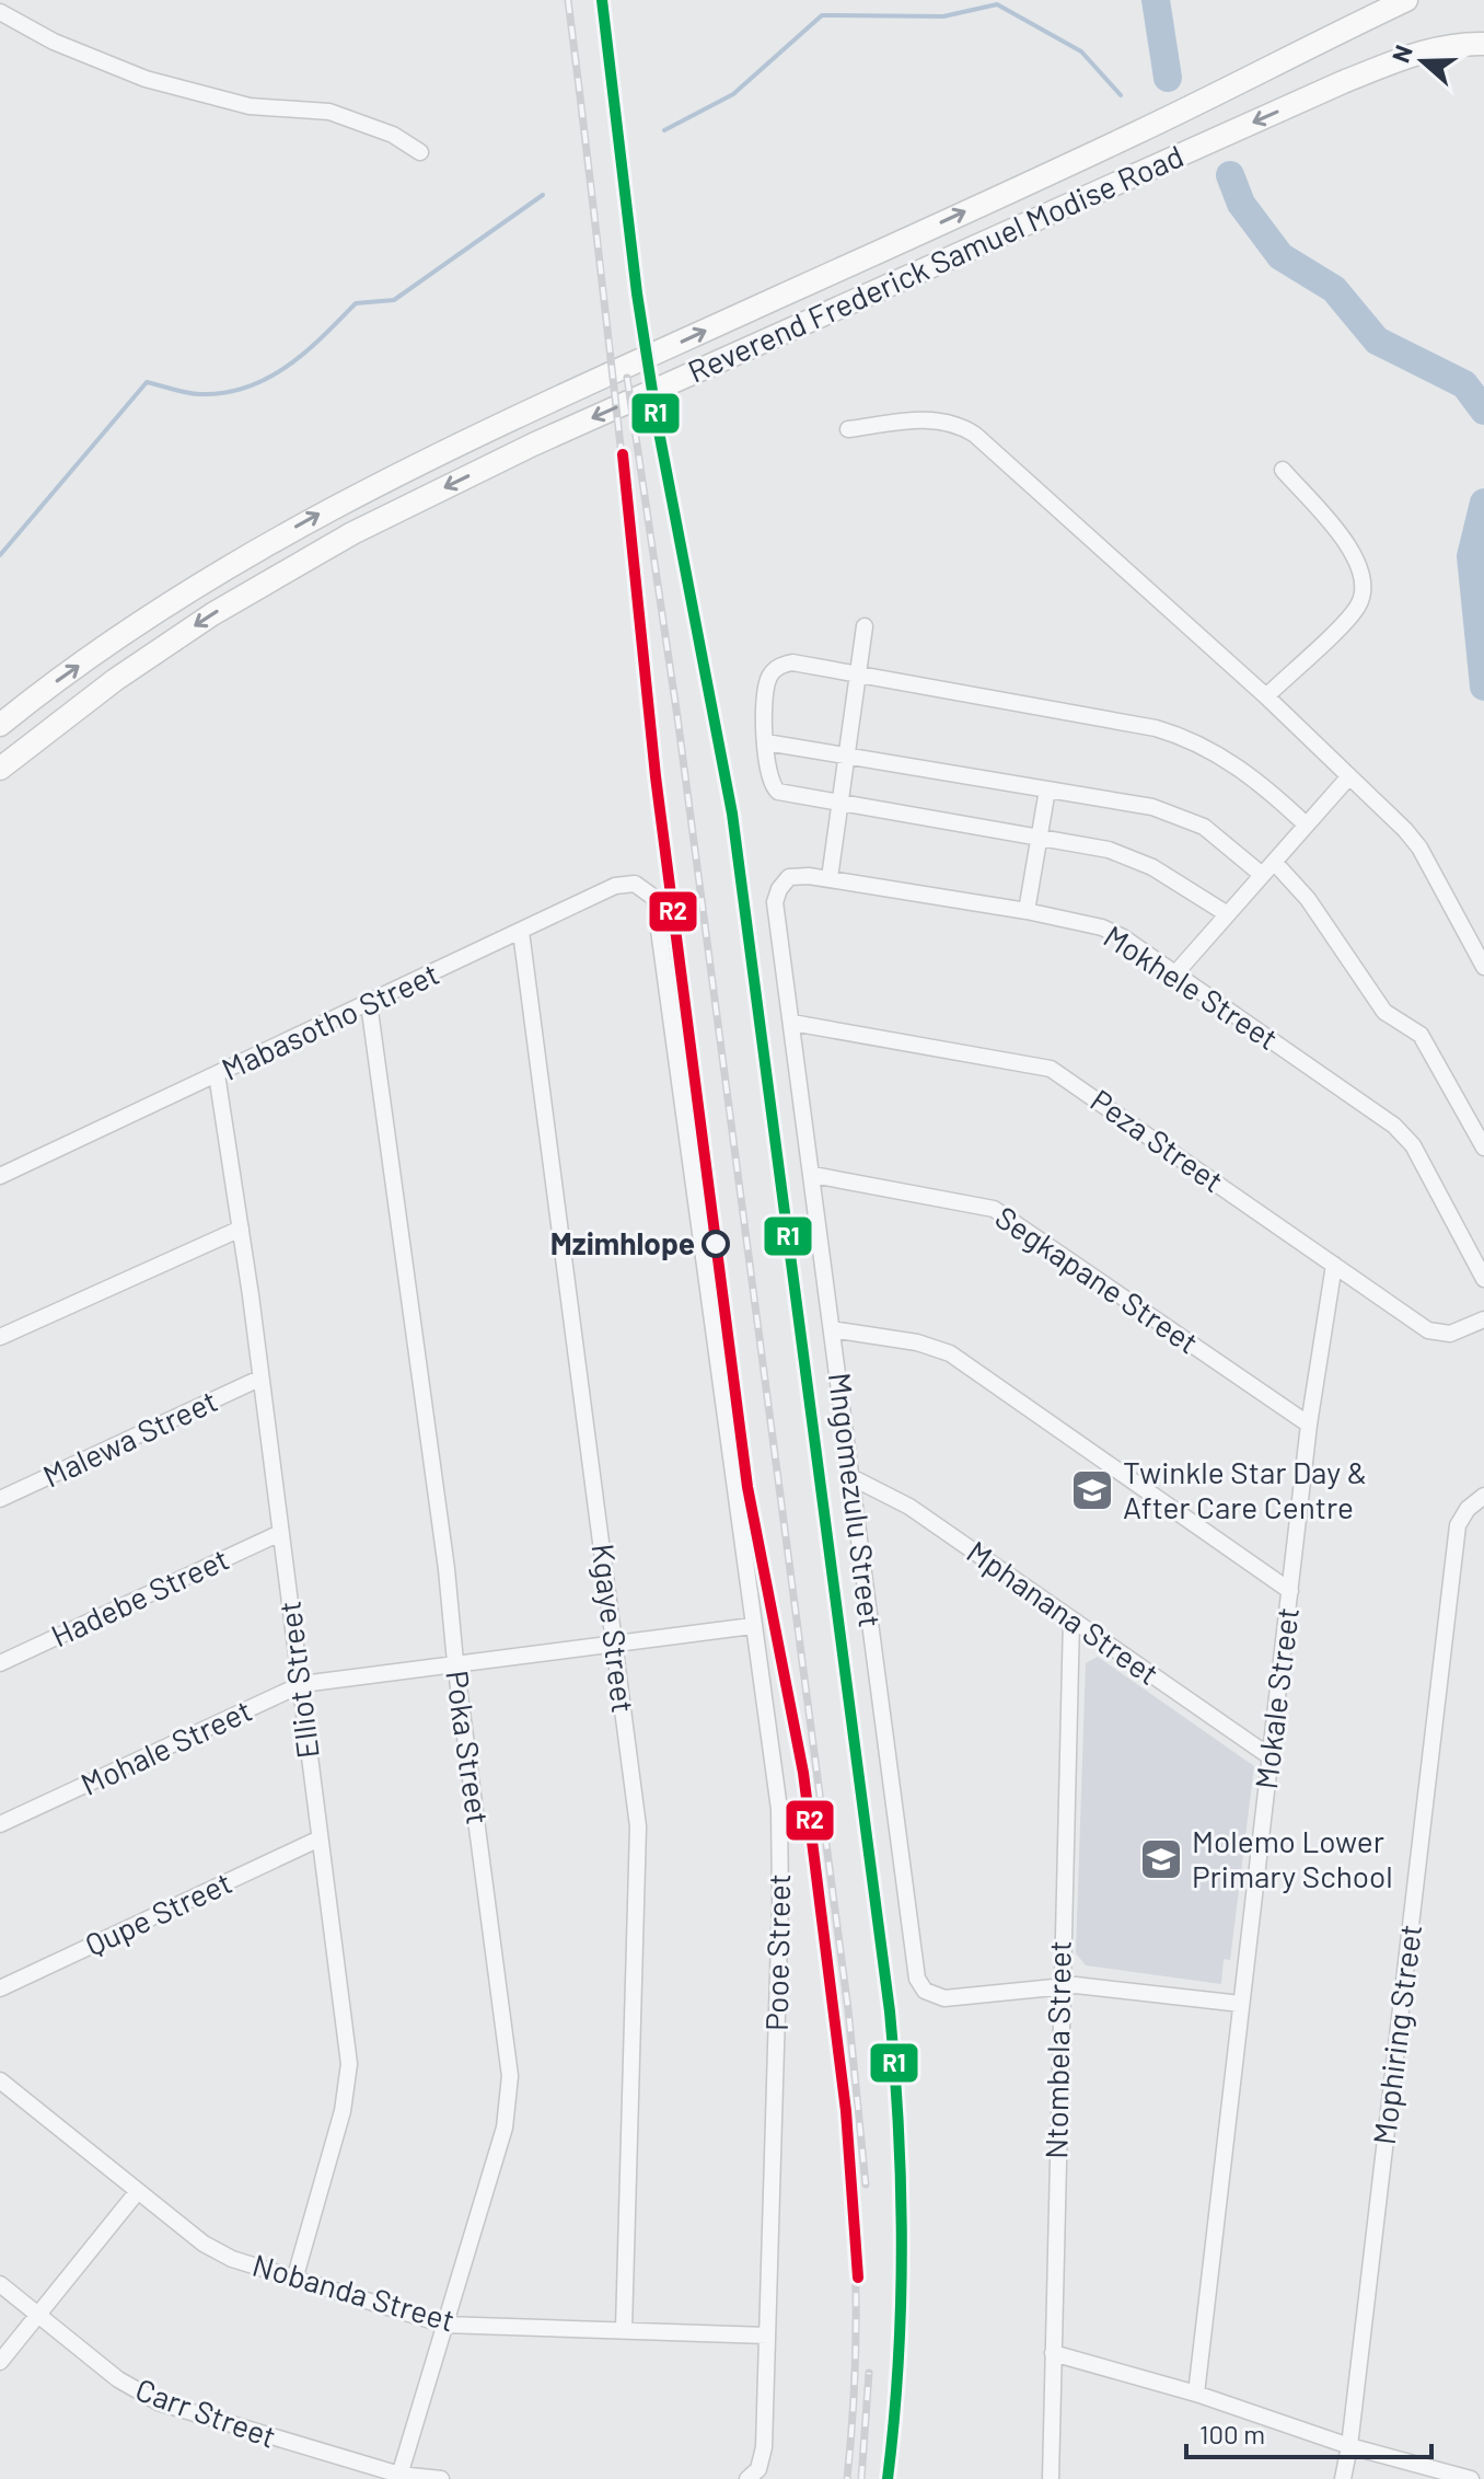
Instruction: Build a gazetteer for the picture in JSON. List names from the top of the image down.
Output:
{
  "streets": {
    "main road": ["Reverend Frederick Samuel Modise Road"],
    "street": [
      "Mokhele Street",
      "Mabasotho Street",
      "Peza Street",
      "Segkapane Street",
      "Malewa Street",
      "Mngomezulu Street",
      "Hadebe Street",
      "Mphanana Street",
      "Kgaye Street",
      "Elliot Street",
      "Mokale Street",
      "Mohale Street",
      "Poka Street",
      "Qupe Street",
      "Pooe Street",
      "Mophiring Street",
      "Ntombela Street",
      "Nobanda Street",
      "Carr Street"
    ]
  },
  "crossings": [
    ["Mokhele Street", "Mngomezulu Street"],
    ["Mabasotho Street", "Kgaye Street"],
    ["Mabasotho Street", "Elliot Street"],
    ["Mabasotho Street", "Poka Street"],
    ["Mabasotho Street", "Pooe Street"],
    ["Peza Street", "Mngomezulu Street"],
    ["Peza Street", "Mokale Street"],
    ["Segkapane Street", "Mngomezulu Street"],
    ["Segkapane Street", "Mokale Street"],
    ["Malewa Street", "Elliot Street"],
    ["Mngomezulu Street", "Mphanana Street"],
    ["Mngomezulu Street", "Ntombela Street"],
    ["Hadebe Street", "Elliot Street"],
    ["Mphanana Street", "Mokale Street"],
    ["Mphanana Street", "Ntombela Street"],
    ["Kgaye Street", "Mohale Street"],
    ["Kgaye Street", "Nobanda Street"],
    ["Elliot Street", "Mohale Street"],
    ["Elliot Street", "Qupe Street"],
    ["Elliot Street", "Nobanda Street"],
    ["Mohale Street", "Poka Street"],
    ["Mohale Street", "Pooe Street"],
    ["Poka Street", "Nobanda Street"],
    ["Poka Street", "Carr Street"],
    ["Pooe Street", "Nobanda Street"]
  ],
  "places": {
    "other": ["Mzimhlope"],
    "school or university": ["Twinkle Star Day & After Care Centre", "Molemo Lower Primary School"]
  },
  "lines": ["transit line R1", "transit line R2"],
  "scale_bar": "100 m",
  "north": "left"
}
